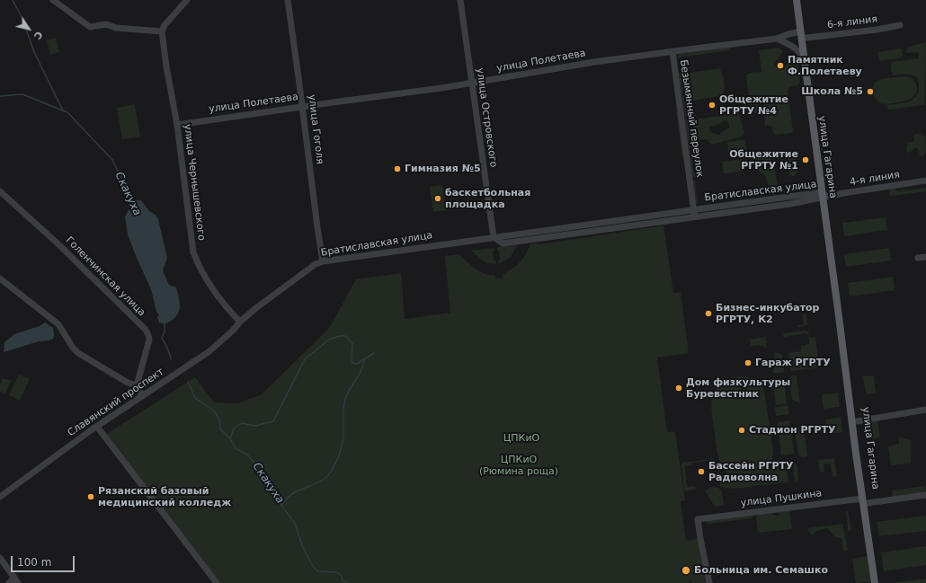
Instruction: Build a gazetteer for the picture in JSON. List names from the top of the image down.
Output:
{
  "streets": {
    "main road": ["улица Гагарина"],
    "street": [
      "6-я линия",
      "улица Полетаева",
      "улица Островского",
      "Безымянный переулок",
      "улица Гоголя",
      "4-я линия",
      "улица Чернышевского",
      "Братиславская улица",
      "Голенчинская улица",
      "Славянский проспект",
      "улица Пушкина"
    ]
  },
  "crossings": [
    ["6-я линия", "улица Гагарина"],
    ["улица Полетаева", "улица Островского"],
    ["улица Полетаева", "Безымянный переулок"],
    ["улица Полетаева", "улица Гоголя"],
    ["улица Полетаева", "улица Гагарина"],
    ["улица Полетаева", "улица Чернышевского"],
    ["улица Островского", "Братиславская улица"],
    ["Безымянный переулок", "Братиславская улица"],
    ["улица Гоголя", "Братиславская улица"],
    ["улица Гагарина", "4-я линия"],
    ["улица Гагарина", "Братиславская улица"],
    ["улица Гагарина", "улица Пушкина"],
    ["4-я линия", "Братиславская улица"],
    ["улица Чернышевского", "Братиславская улица"],
    ["улица Чернышевского", "Славянский проспект"],
    ["Братиславская улица", "Славянский проспект"]
  ],
  "water": ["Скакуха"],
  "parks": ["ЦПКиО", "ЦПКиО (Рюмина роща)"],
  "places": [
    "Памятник Ф.Полетаеву",
    "Школа №5",
    "Общежитие РГРТУ №4",
    "Общежитие РГРТУ №1",
    "Гимназия №5",
    "баскетбольная площадка",
    "Бизнес-инкубатор РГРТУ, К2",
    "Гараж РГРТУ",
    "Дом физкультуры Буревестник",
    "Стадион РГРТУ",
    "Бассейн РГРТУ Радиоволна",
    "Рязанский базовый медицинский колледж",
    "Больница им. Семашко"
  ],
  "scale_bar": "100 m",
  "north": "bottom right"
}
